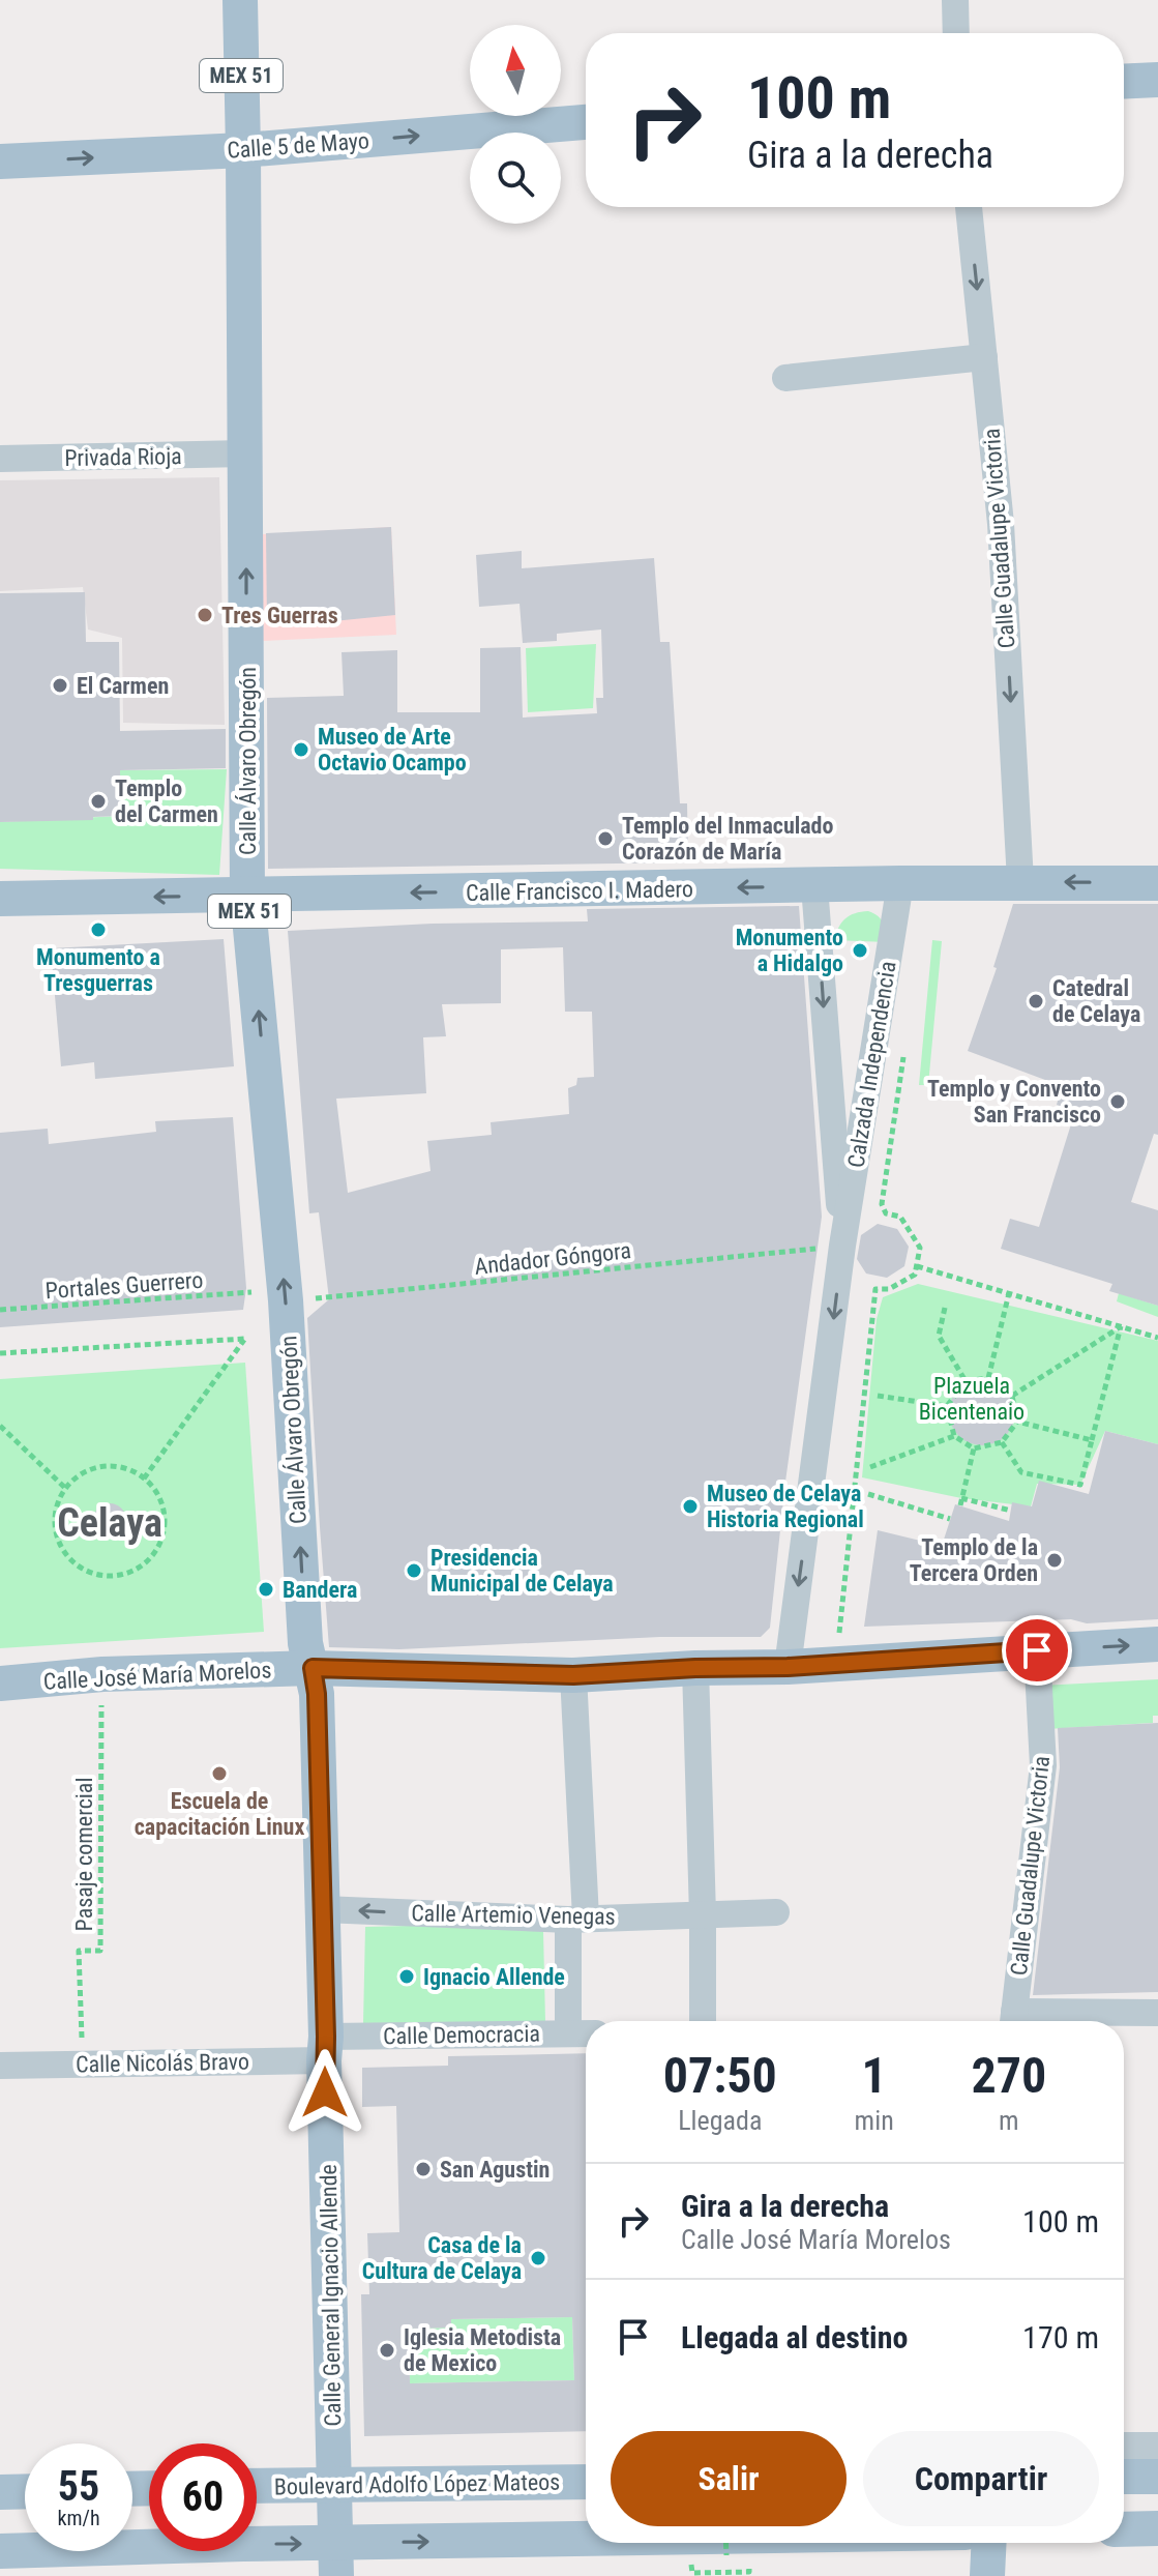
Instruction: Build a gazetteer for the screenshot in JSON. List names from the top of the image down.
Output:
{
  "streets": {
    "main road": [
      "MEX 51",
      "Calle 5 de Mayo",
      "Calle Álvaro Obregón",
      "Calle Francisco I. Madero",
      "Calle José María Morelos",
      "Calle General Ignacio Allende",
      "Boulevard Adolfo López Mateos"
    ],
    "street": [
      "Privada Rioja",
      "Calle Guadalupe Victoria",
      "Calzada Independencia",
      "Calle Artemio Venegas",
      "Calle Democracia",
      "Calle Nicolás Bravo"
    ],
    "path": ["Andador Góngora", "Portales Guerrero", "Pasaje comercial"]
  },
  "crossings": [
    ["Calle 5 de Mayo", "Calle Álvaro Obregón"],
    ["Privada Rioja", "Calle Álvaro Obregón"],
    ["Calle Guadalupe Victoria", "Calle Francisco I. Madero"],
    ["Calle Guadalupe Victoria", "Calle José María Morelos"],
    ["Calle Álvaro Obregón", "Calle Francisco I. Madero"],
    ["Calle Álvaro Obregón", "Andador Góngora"],
    ["Calle Álvaro Obregón", "Portales Guerrero"],
    ["Calle Álvaro Obregón", "Calle José María Morelos"],
    ["Calle Álvaro Obregón", "Calle General Ignacio Allende"],
    ["Calle Francisco I. Madero", "Calzada Independencia"],
    ["Calzada Independencia", "Andador Góngora"],
    ["Calzada Independencia", "Calle José María Morelos"],
    ["Andador Góngora", "Portales Guerrero"],
    ["Calle José María Morelos", "Pasaje comercial"],
    ["Calle José María Morelos", "Calle General Ignacio Allende"],
    ["Pasaje comercial", "Calle Nicolás Bravo"],
    ["Calle Artemio Venegas", "Calle General Ignacio Allende"],
    ["Calle Democracia", "Calle Nicolás Bravo"],
    ["Calle Democracia", "Calle General Ignacio Allende"],
    ["Calle Nicolás Bravo", "Calle General Ignacio Allende"],
    ["Calle General Ignacio Allende", "Boulevard Adolfo López Mateos"]
  ],
  "one_way": [
    "Calle 5 de Mayo",
    "Calle Guadalupe Victoria",
    "Calle Álvaro Obregón",
    "Calle Francisco I. Madero",
    "Calle Artemio Venegas"
  ],
  "districts": ["Celaya"],
  "parks": ["Plazuela Bicentenaio"],
  "places": [
    "Tres Guerras",
    "El Carmen",
    "Museo de Arte Octavio Ocampo",
    "Templo del Carmen",
    "Templo del Inmaculado Corazón de María",
    "Monumento a Tresguerras",
    "Monumento a Hidalgo",
    "Catedral de Celaya",
    "Templo y Convento San Francisco",
    "Museo de Celaya Historia Regional",
    "Templo de la Tercera Orden",
    "Presidencia Municipal de Celaya",
    "Bandera",
    "Escuela de capacitación Linux",
    "Ignacio Allende",
    "San Agustin",
    "Casa de la Cultura de Celaya",
    "Iglesia Metodista de Mexico"
  ],
  "north": "top",
  "page": {
    "turn": ["100 m", "Gira a la derecha"],
    "eta": [
      "07:50",
      "Llegada",
      "1",
      "min",
      "270",
      "m"
    ],
    "list": [
      {
        "name": "Gira a la derecha",
        "note": "Calle José María Morelos",
        "value": "100 m"
      },
      {
        "name": "Llegada al destino",
        "value": "170 m"
      }
    ],
    "buttons": ["Salir", "Compartir"],
    "speed": "55 km/h",
    "limit": "60"
  }
}
